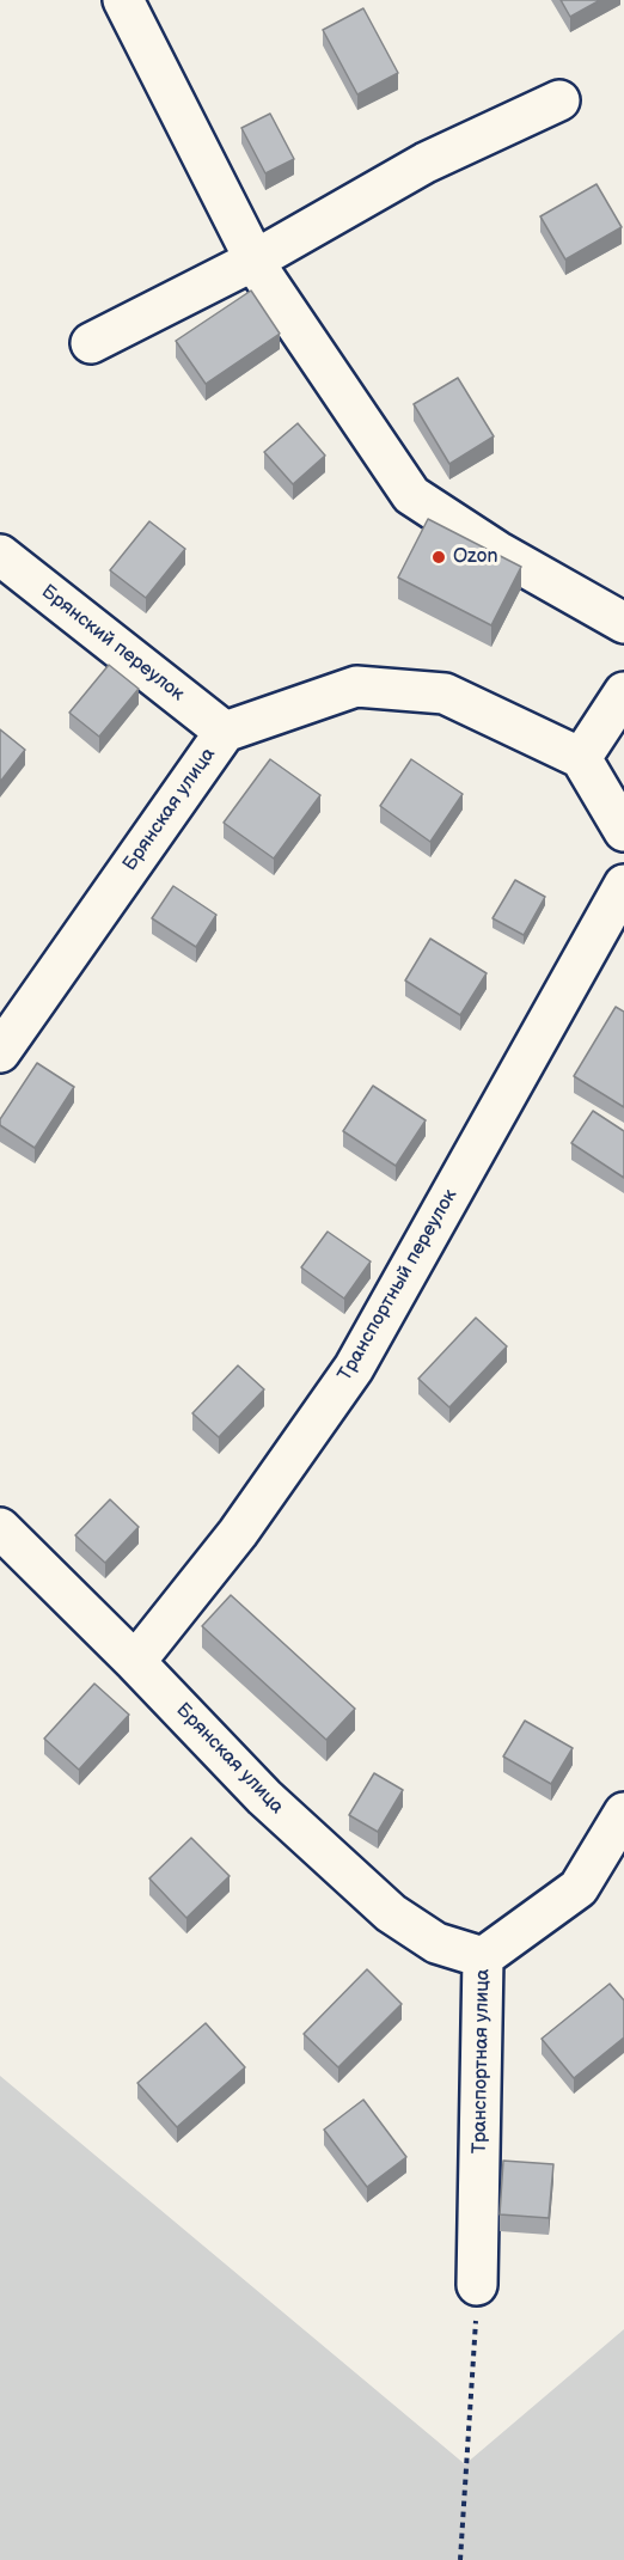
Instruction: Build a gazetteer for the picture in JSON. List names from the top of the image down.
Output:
{
  "streets": {
    "street": [
      "Брянский переулок",
      "Брянская улица",
      "Транспортный переулок",
      "Транспортная улица"
    ]
  },
  "crossings": [
    ["Брянский переулок", "Брянская улица"],
    ["Брянская улица", "Транспортный переулок"],
    ["Брянская улица", "Транспортная улица"]
  ],
  "places": ["Ozon"]
}
